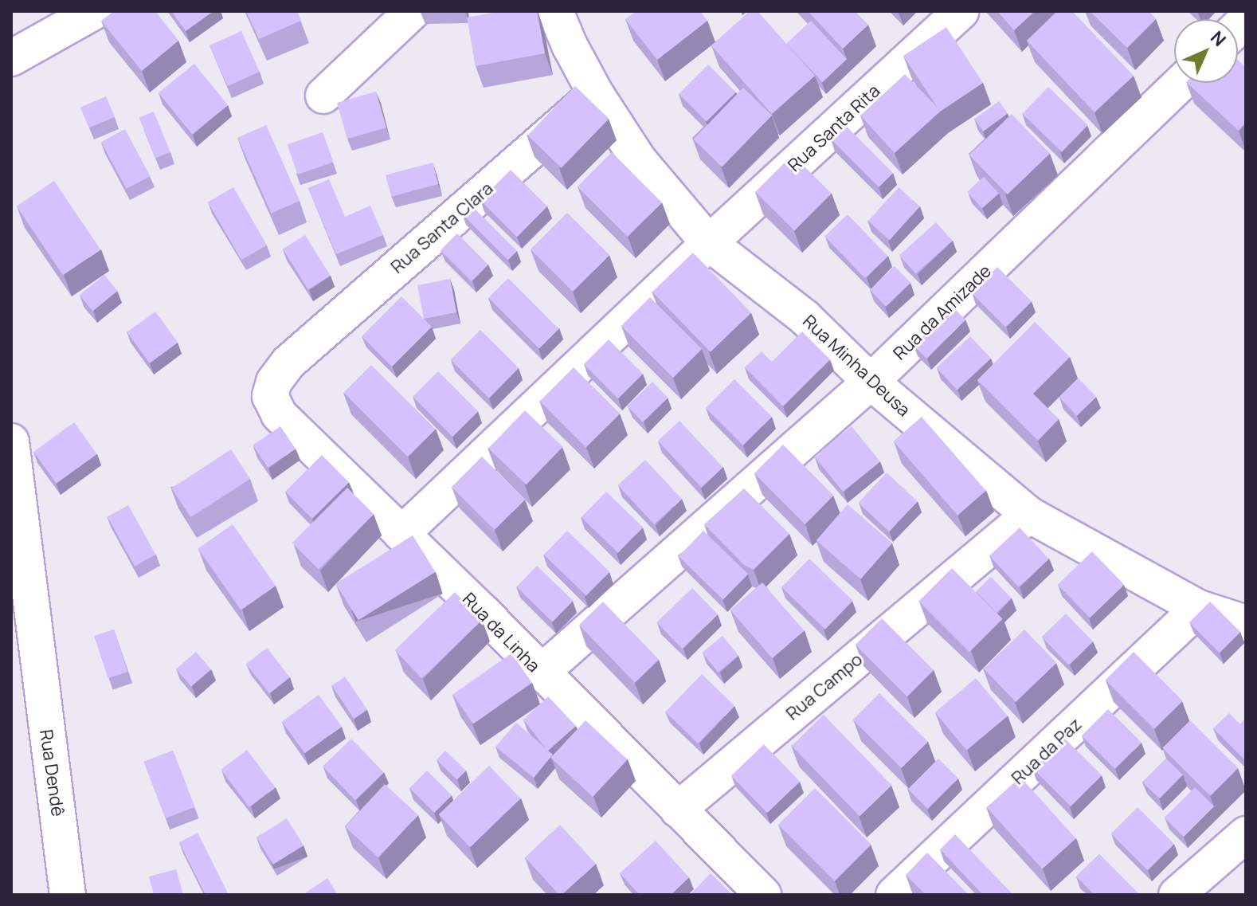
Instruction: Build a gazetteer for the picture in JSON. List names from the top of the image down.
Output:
{
  "streets": {
    "street": [
      "Rua Santa Rita",
      "Rua Santa Clara",
      "Rua da Amizade",
      "Rua Minha Deusa",
      "Rua da Linha",
      "Rua Campo",
      "Rua da Paz",
      "Rua Dendê"
    ]
  },
  "crossings": [
    ["Rua Santa Rita", "Rua Minha Deusa"],
    ["Rua Santa Rita", "Rua da Linha"],
    ["Rua Santa Clara", "Rua Minha Deusa"],
    ["Rua Santa Clara", "Rua da Linha"],
    ["Rua da Amizade", "Rua Minha Deusa"],
    ["Rua da Amizade", "Rua da Linha"],
    ["Rua Minha Deusa", "Rua Campo"],
    ["Rua Minha Deusa", "Rua da Paz"],
    ["Rua da Linha", "Rua Campo"]
  ],
  "north": "top right"
}
